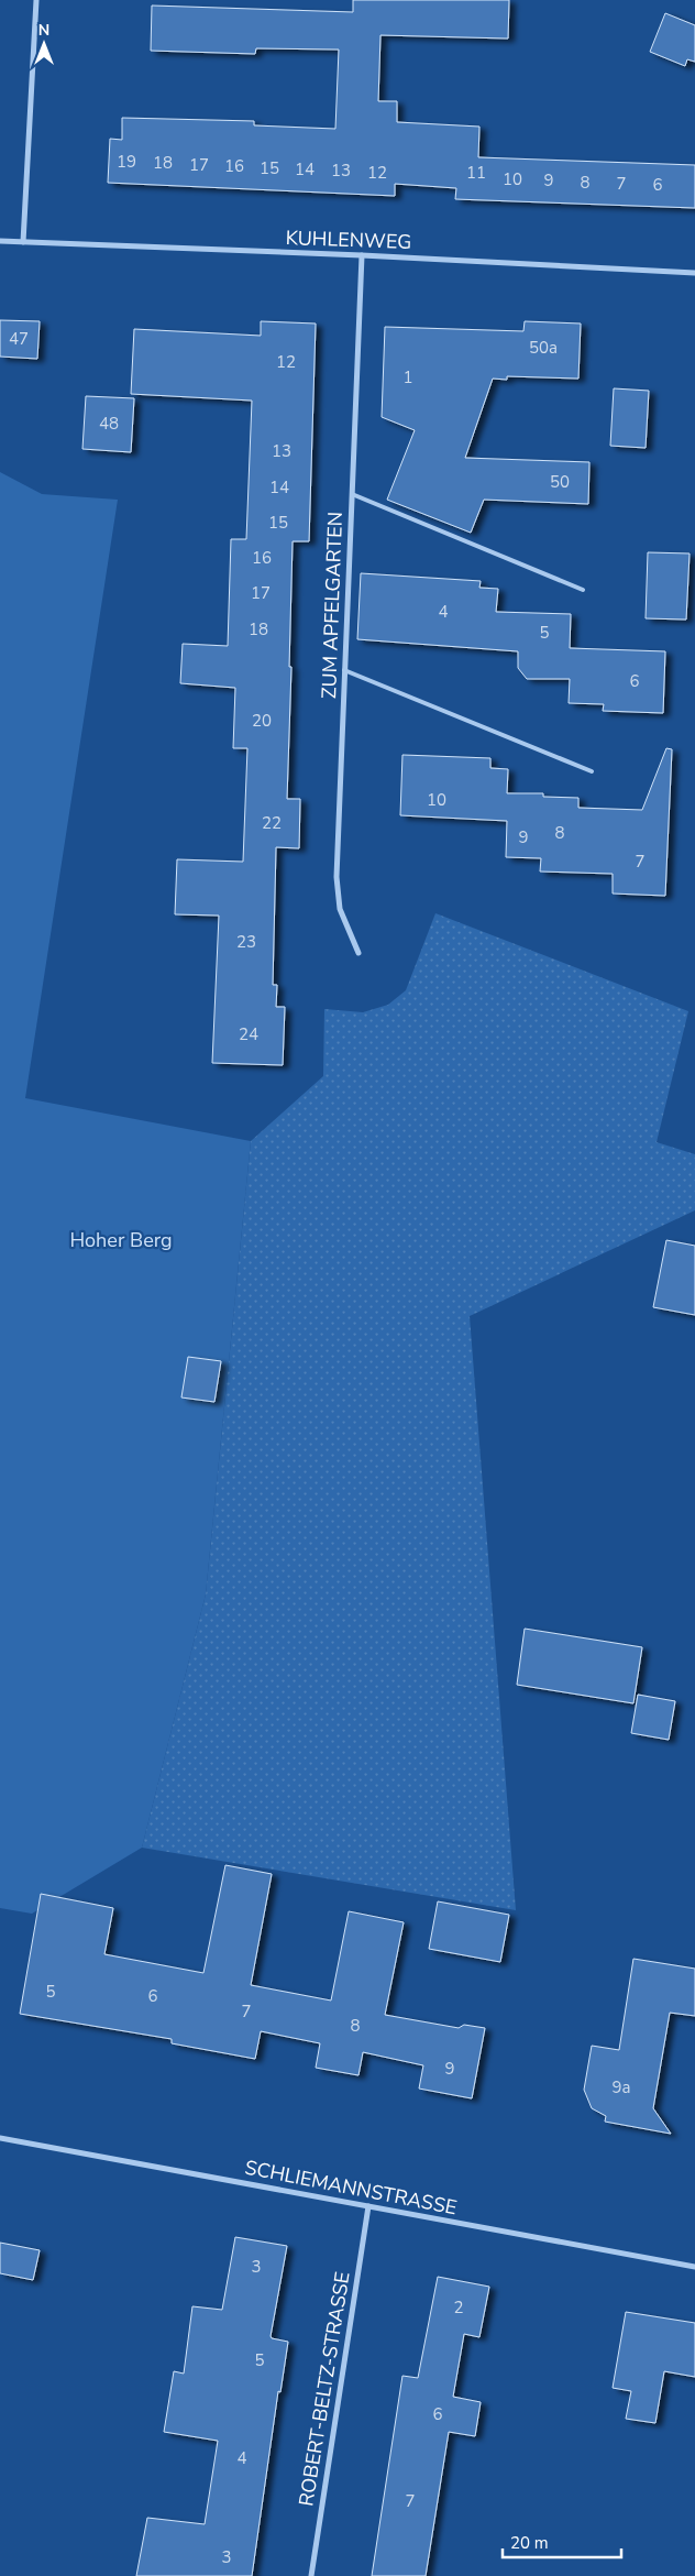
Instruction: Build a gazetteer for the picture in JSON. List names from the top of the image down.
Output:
{
  "streets": {
    "street": [
      "KUHLENWEG",
      "ZUM APFELGARTEN",
      "SCHLIEMANNSTRASSE",
      "ROBERT-BELTZ-STRASSE"
    ]
  },
  "crossings": [
    ["KUHLENWEG", "ZUM APFELGARTEN"],
    ["SCHLIEMANNSTRASSE", "ROBERT-BELTZ-STRASSE"]
  ],
  "parks": ["Hoher Berg"],
  "house_numbers": [
    "19",
    "18",
    "17",
    "16",
    "15",
    "14",
    "13",
    "12",
    "11",
    "10",
    "9",
    "8",
    "7",
    "6",
    "47",
    "50a",
    "12",
    "1",
    "48",
    "13",
    "50",
    "14",
    "15",
    "16",
    "17",
    "4",
    "18",
    "5",
    "6",
    "20",
    "10",
    "22",
    "8",
    "9",
    "7",
    "23",
    "24",
    "5",
    "6",
    "7",
    "8",
    "9",
    "9a",
    "3",
    "2",
    "5",
    "6",
    "4",
    "7",
    "3"
  ],
  "scale_bar": "20 m",
  "north": "top"
}
